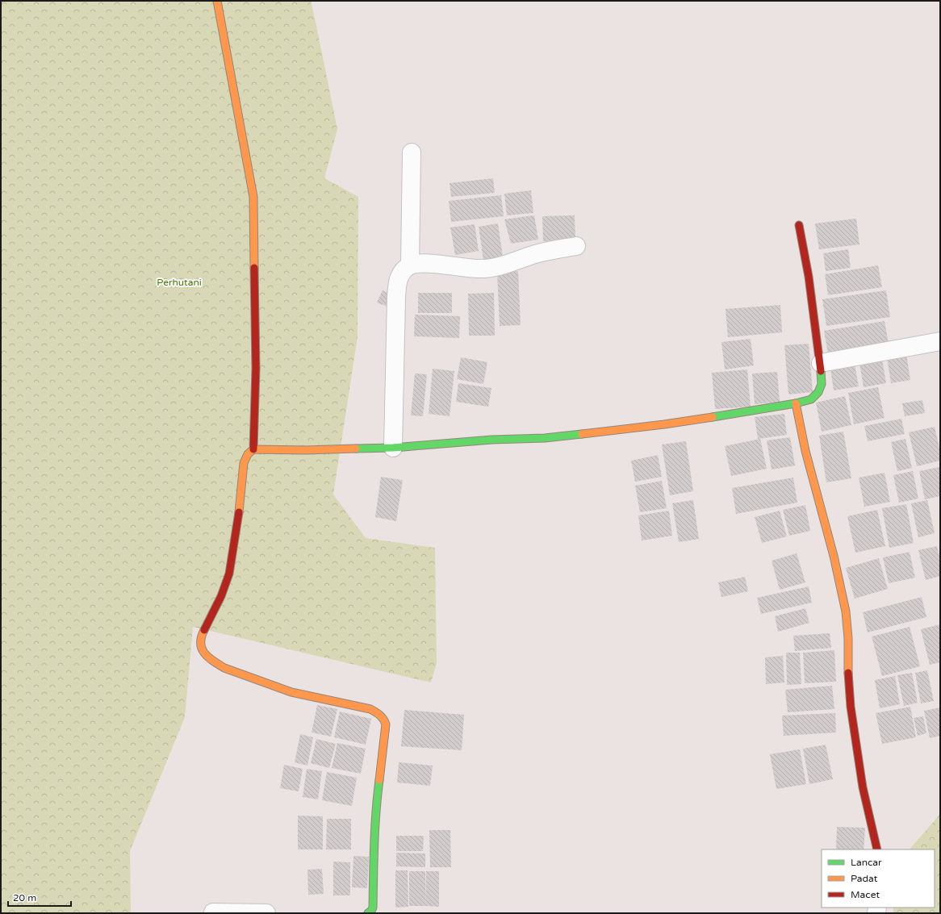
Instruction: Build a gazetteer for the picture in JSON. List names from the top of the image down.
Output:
{
  "parks": ["Perhutani"],
  "legend": ["Lancar", "Padat", "Macet"],
  "scale_bar": "20 m"
}
